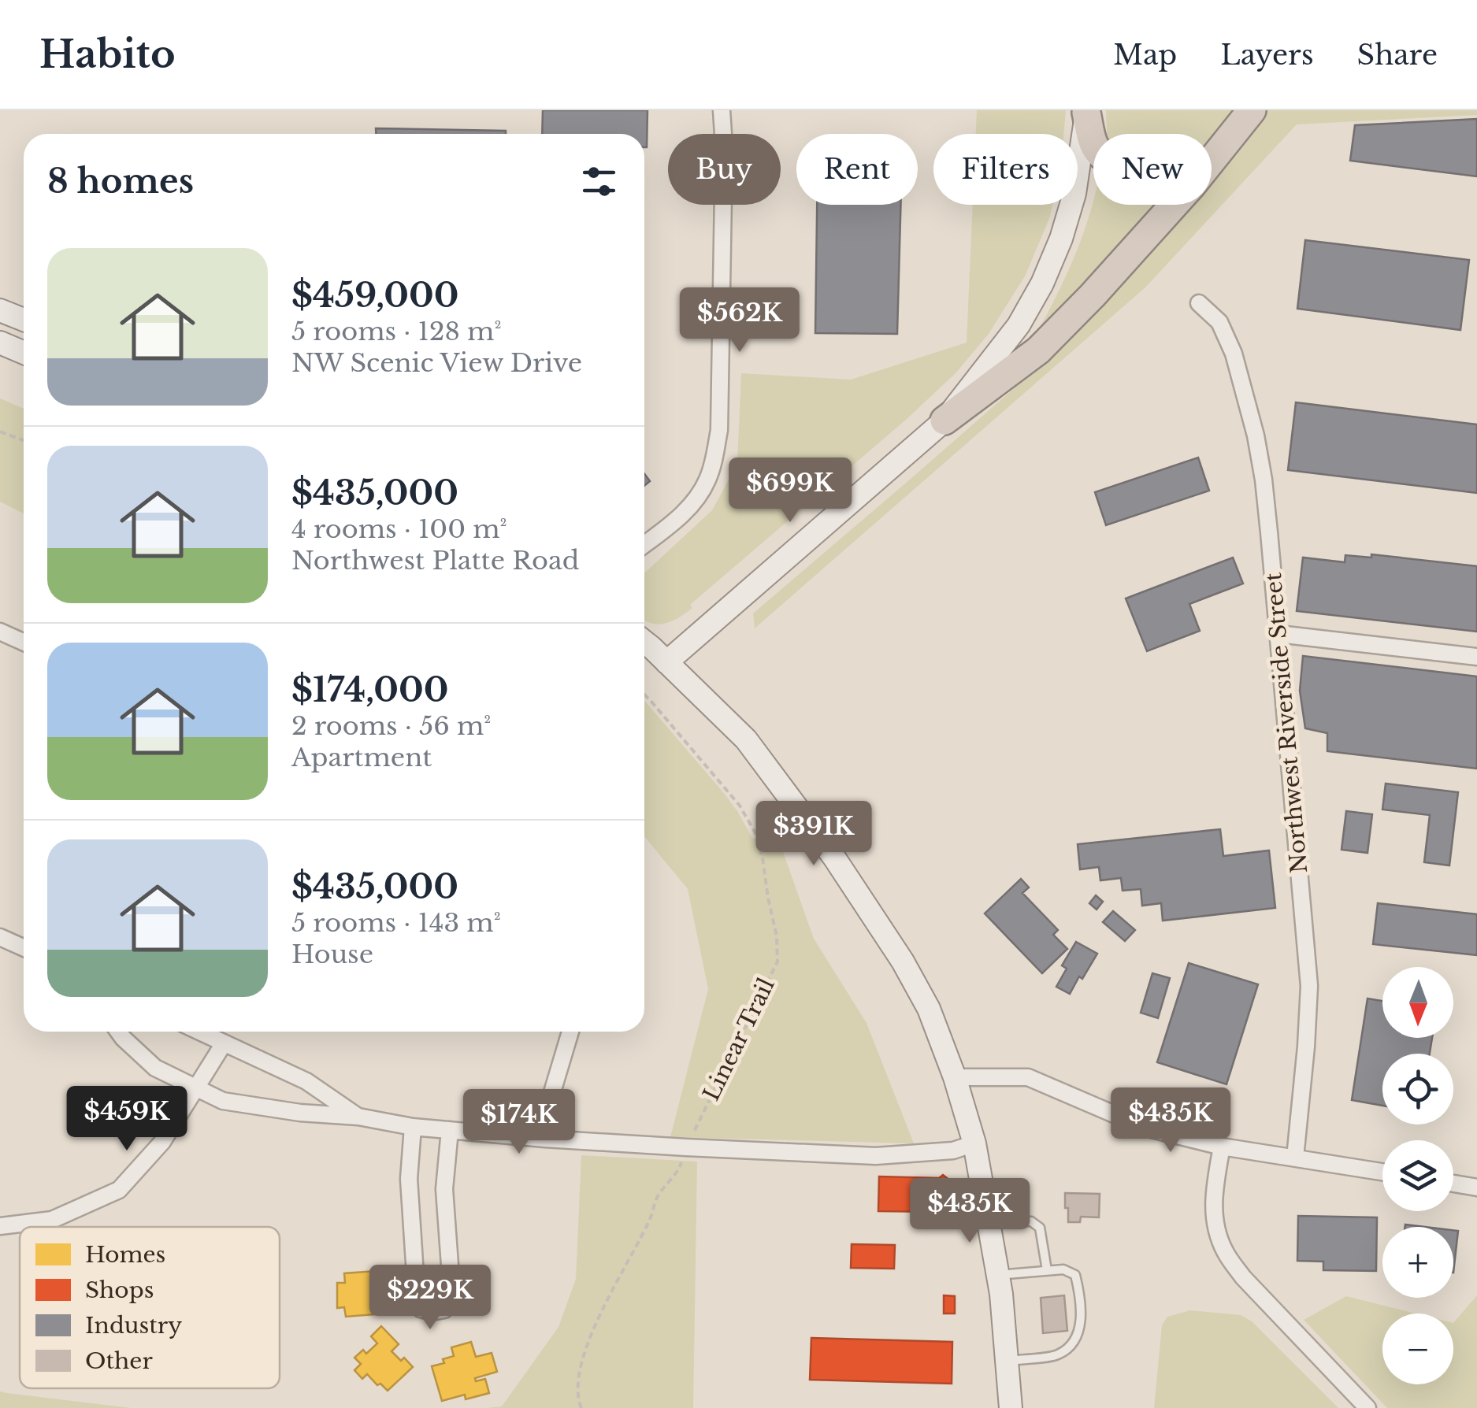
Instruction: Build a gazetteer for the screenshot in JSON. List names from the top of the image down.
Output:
{
  "streets": {
    "street": ["Northwest Riverside Street"],
    "path": ["Linear Trail"]
  },
  "legend": [
    "Homes",
    "Shops",
    "Industry",
    "Other"
  ],
  "north": "bottom",
  "page": {
    "header": "Habito",
    "nav": ["Map", "Layers", "Share"],
    "chip": [
      "Buy",
      "Rent",
      "Filters",
      "New"
    ],
    "heading": "8 homes",
    "list": [
      {
        "name": "$459,000",
        "note": "5 rooms · 128 m² · NW Scenic View Drive"
      },
      {
        "name": "$435,000",
        "note": "4 rooms · 100 m² · Northwest Platte Road"
      },
      {
        "name": "$174,000",
        "note": "2 rooms · 56 m² · Apartment"
      },
      {
        "name": "$435,000",
        "note": "5 rooms · 143 m² · House"
      }
    ],
    "price": [
      "$562K",
      "$699K",
      "$391K",
      "$459K",
      "$435K",
      "$174K",
      "$435K",
      "$229K"
    ],
    "map_buttons": ["+", "−"]
  }
}
